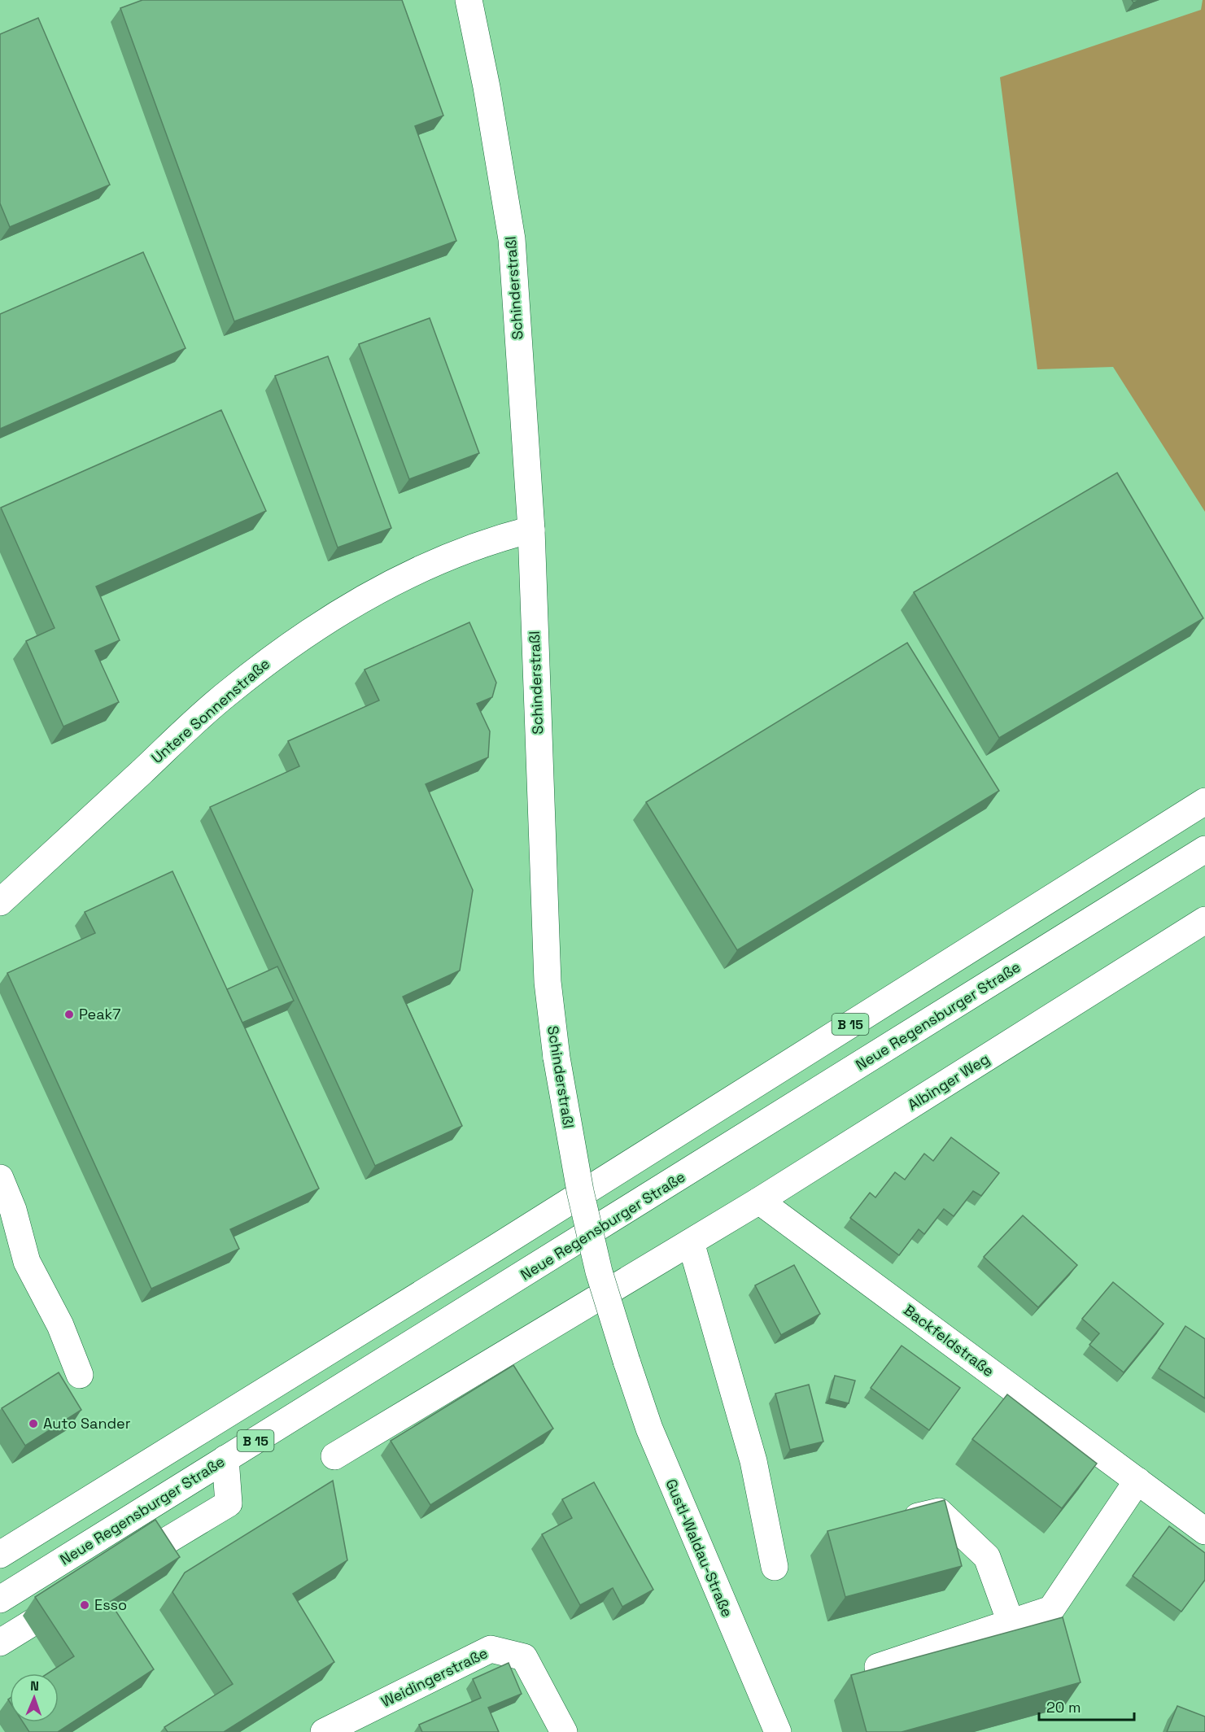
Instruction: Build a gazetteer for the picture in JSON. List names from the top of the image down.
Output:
{
  "streets": {
    "main road": [
      "Schinderstraßl",
      "Untere Sonnenstraße",
      "Neue Regensburger Straße",
      "B 15",
      "Albinger Weg",
      "Backfeldstraße",
      "Gustl-Waldau-Straße",
      "Weidingerstraße"
    ]
  },
  "crossings": [
    ["Schinderstraßl", "Untere Sonnenstraße"],
    ["Schinderstraßl", "Gustl-Waldau-Straße"],
    ["Albinger Weg", "Backfeldstraße"]
  ],
  "places": ["Peak7", "Auto Sander", "Esso"],
  "scale_bar": "20 m",
  "north": "top"
}
